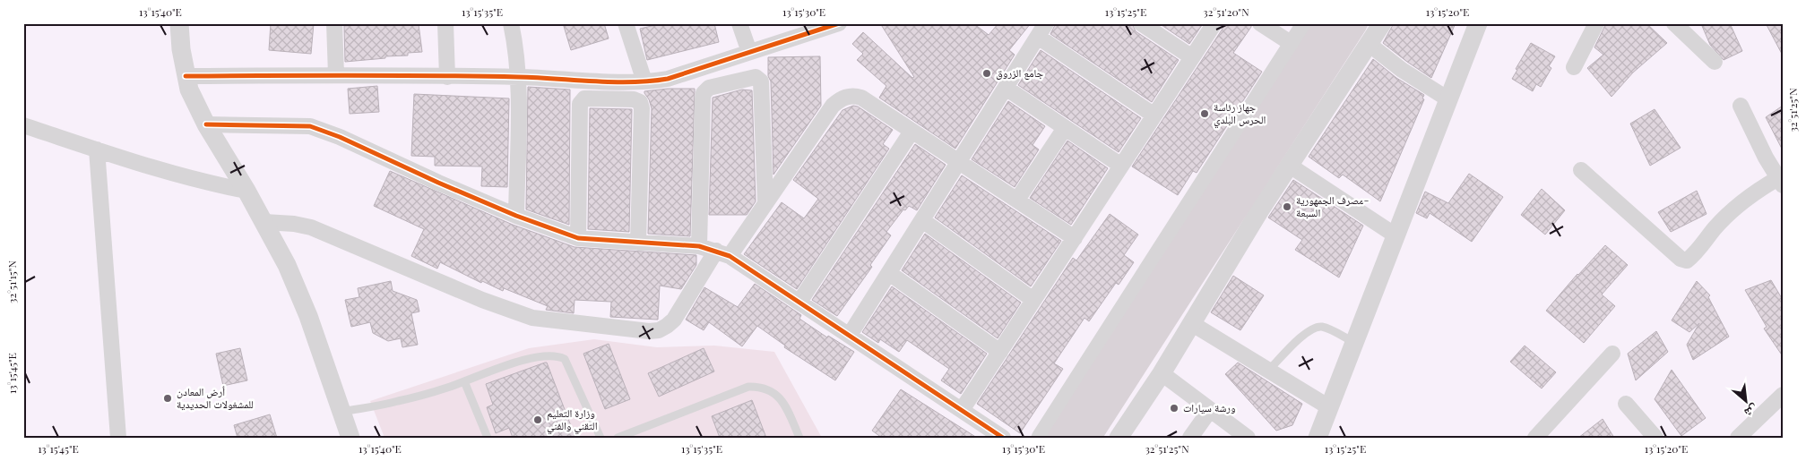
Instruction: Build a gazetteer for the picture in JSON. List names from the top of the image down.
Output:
{
  "places": [
    "جامع الزروق",
    "جهاز رئاسة الحرس البلدي",
    "مصرف الجمهورية- السبعة",
    "أرض المعادن للمشغولات الحديدية",
    "ورشة سيارات",
    "وزارة التعليم التقني والفني"
  ],
  "north": "bottom right",
  "coordinates": [
    "13°15'40\"E",
    "13°15'35\"E",
    "13°15'30\"E",
    "13°15'25\"E",
    "32°51'20\"N",
    "13°15'20\"E",
    "32°51'25\"N",
    "32°51'15\"N",
    "13°15'45\"E"
  ]
}
